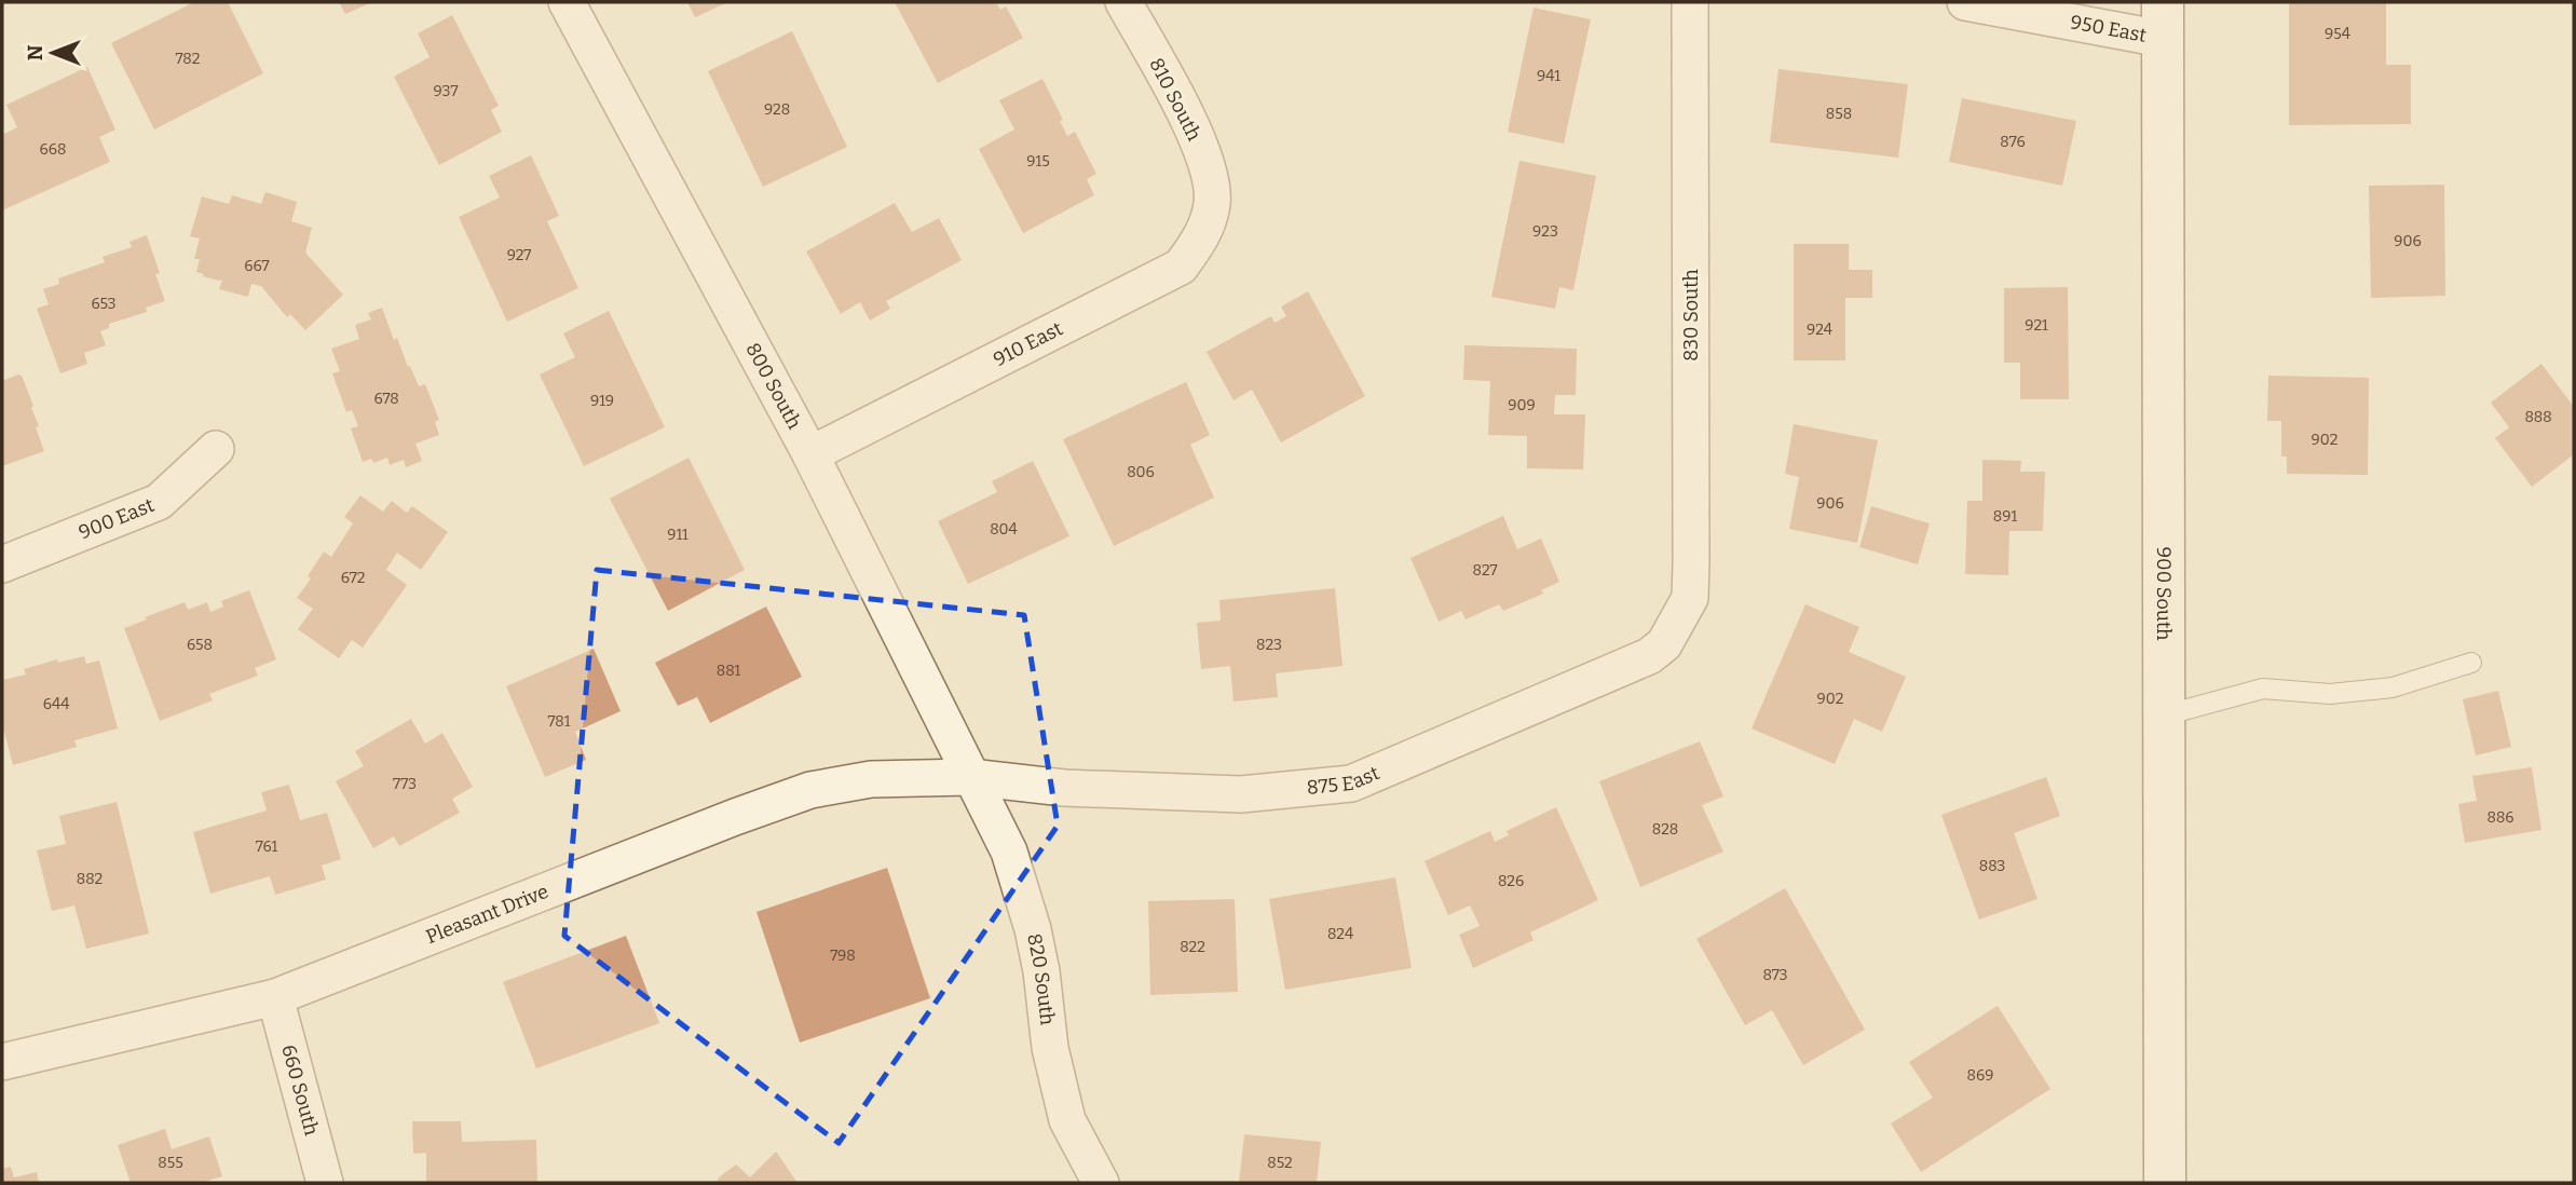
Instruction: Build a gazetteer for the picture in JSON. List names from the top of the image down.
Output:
{
  "streets": {
    "street": [
      "950 East",
      "810 South",
      "830 South",
      "910 East",
      "800 South",
      "900 East",
      "900 South",
      "875 East",
      "Pleasant Drive",
      "820 South",
      "660 South"
    ]
  },
  "crossings": [
    ["950 East", "900 South"],
    ["810 South", "910 East"],
    ["830 South", "875 East"],
    ["910 East", "800 South"],
    ["800 South", "875 East"],
    ["800 South", "Pleasant Drive"],
    ["800 South", "820 South"],
    ["875 East", "Pleasant Drive"],
    ["875 East", "820 South"],
    ["Pleasant Drive", "820 South"],
    ["Pleasant Drive", "660 South"]
  ],
  "house_numbers": [
    "954",
    "782",
    "941",
    "937",
    "928",
    "858",
    "876",
    "668",
    "915",
    "923",
    "906",
    "927",
    "667",
    "653",
    "921",
    "924",
    "678",
    "919",
    "909",
    "888",
    "902",
    "806",
    "906",
    "891",
    "804",
    "911",
    "827",
    "672",
    "658",
    "823",
    "881",
    "902",
    "644",
    "781",
    "773",
    "886",
    "828",
    "761",
    "883",
    "882",
    "826",
    "824",
    "822",
    "798",
    "873",
    "869",
    "855",
    "852"
  ],
  "north": "left"
}
